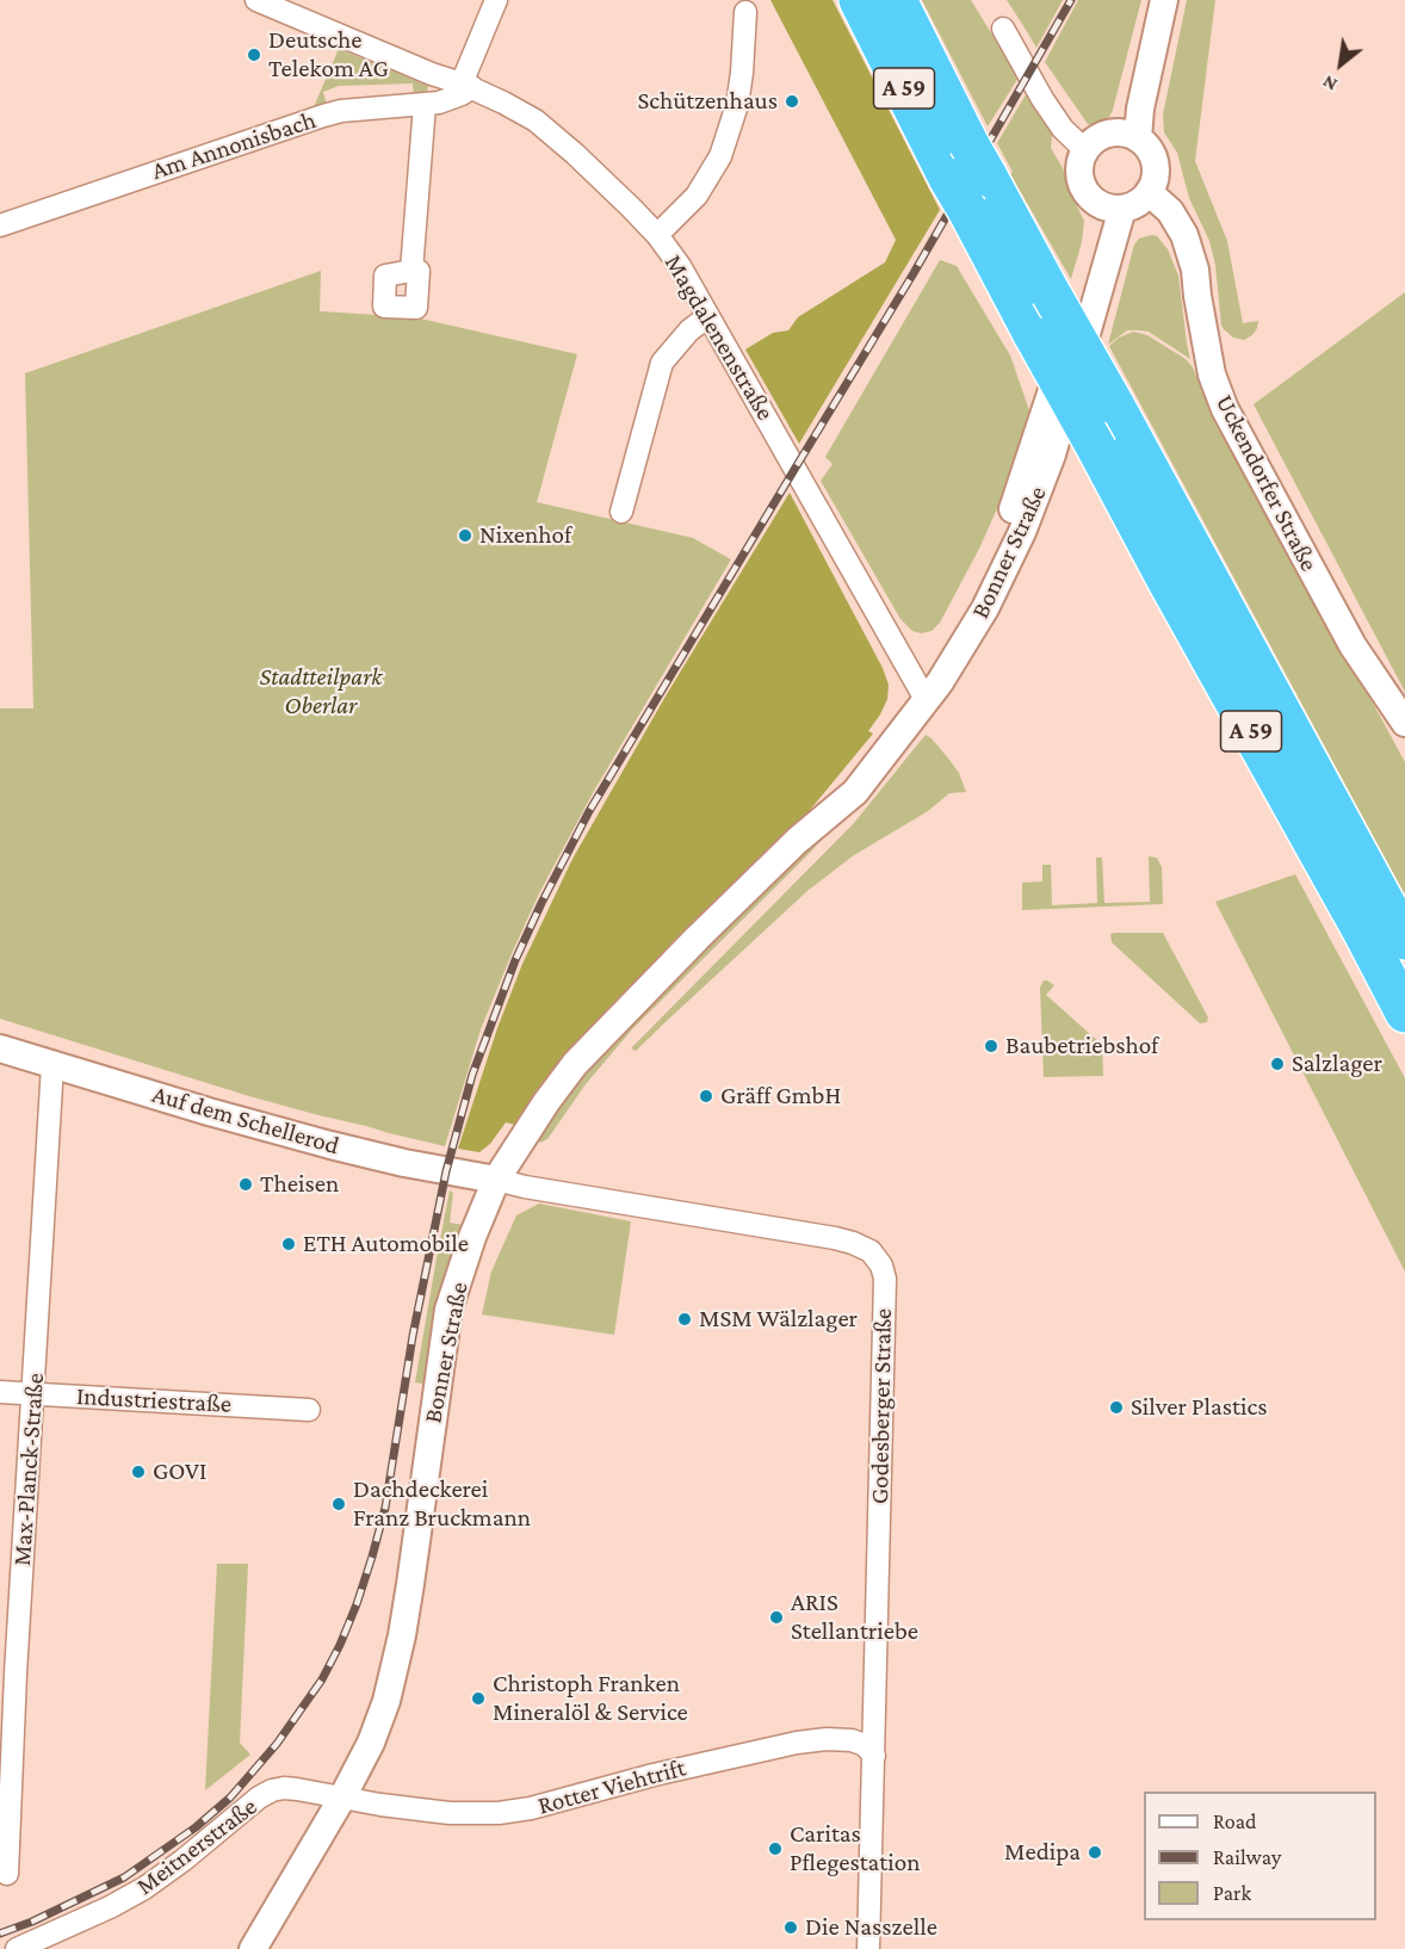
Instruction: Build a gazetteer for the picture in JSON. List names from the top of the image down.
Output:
{
  "streets": {
    "highway": ["A 59"],
    "street": [
      "Am Annonisbach",
      "Magdalenenstraße",
      "Uckendorfer Straße",
      "Bonner Straße",
      "Auf dem Schellerod",
      "Industriestraße",
      "Godesberger Straße",
      "Max-Planck-Straße",
      "Rotter Viehtrift",
      "Meitnerstraße"
    ]
  },
  "crossings": [
    ["Am Annonisbach", "Magdalenenstraße"],
    ["Magdalenenstraße", "Bonner Straße"],
    ["Uckendorfer Straße", "Bonner Straße"],
    ["Bonner Straße", "Auf dem Schellerod"],
    ["Bonner Straße", "Godesberger Straße"],
    ["Bonner Straße", "Rotter Viehtrift"],
    ["Bonner Straße", "Meitnerstraße"],
    ["Auf dem Schellerod", "Godesberger Straße"],
    ["Auf dem Schellerod", "Max-Planck-Straße"],
    ["Industriestraße", "Max-Planck-Straße"],
    ["Godesberger Straße", "Rotter Viehtrift"],
    ["Rotter Viehtrift", "Meitnerstraße"]
  ],
  "parks": ["Stadtteilpark Oberlar"],
  "places": [
    "Deutsche Telekom AG",
    "Schützenhaus",
    "Nixenhof",
    "Baubetriebshof",
    "Salzlager",
    "Gräff GmbH",
    "Theisen",
    "ETH Automobile",
    "MSM Wälzlager",
    "Silver Plastics",
    "GOVI",
    "Dachdeckerei Franz Bruckmann",
    "ARIS Stellantriebe",
    "Christoph Franken Mineralöl & Service",
    "Caritas Pflegestation",
    "Medipa",
    "Die Nasszelle"
  ],
  "legend": ["Road", "Railway", "Park"],
  "north": "bottom left"
}
